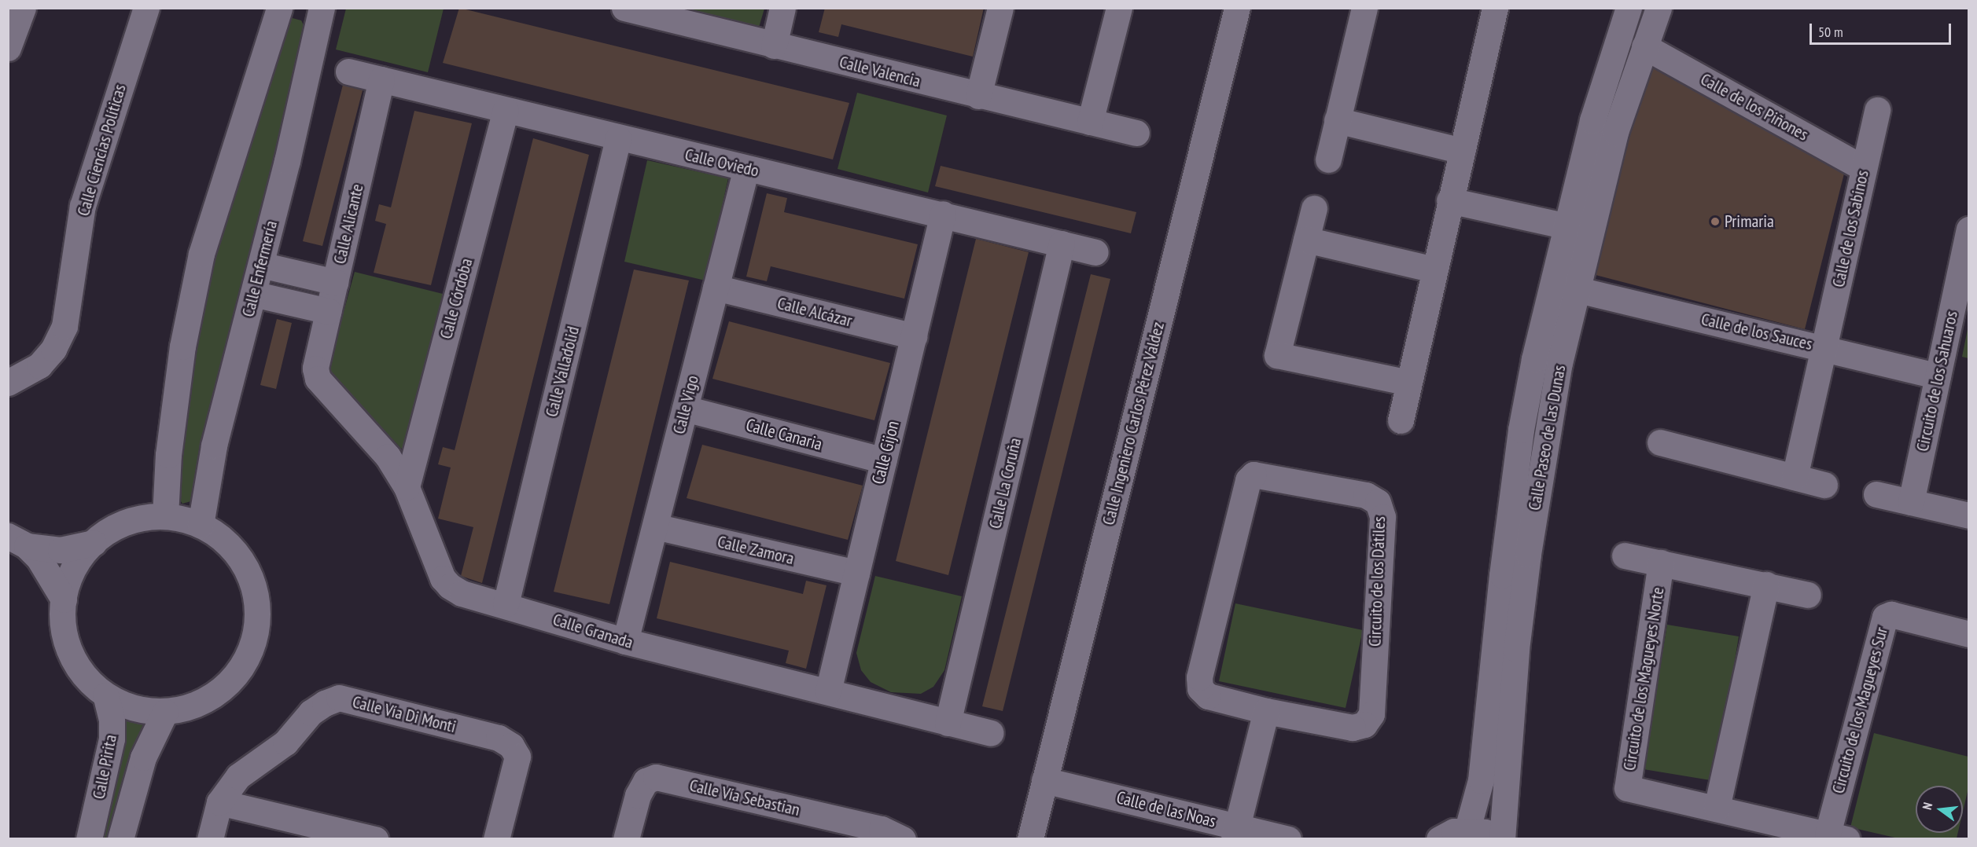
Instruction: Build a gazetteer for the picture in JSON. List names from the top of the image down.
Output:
{
  "streets": {
    "street": [
      "Calle Valencia",
      "Calle de los Piñones",
      "Calle Ciencias Políticas",
      "Calle Oviedo",
      "Calle Alicante",
      "Calle de los Sabinos",
      "Calle Enfermería",
      "Calle Córdoba",
      "Calle Alcázar",
      "Calle de los Sauces",
      "Calle Valladolid",
      "Circuito de los Sahuaros",
      "Calle Vigo",
      "Calle Ingeniero Carlos Pérez Valdez",
      "Calle Canaria",
      "Calle Paseo de las Dunas",
      "Calle Gijon",
      "Calle La Coruña",
      "Calle Zamora",
      "Circuito de los Dátiles",
      "Calle Granada",
      "Circuito de los Magueyes Norte",
      "Circuito de los Magueyes Sur",
      "Calle Vía Di Monti",
      "Calle Pirita",
      "Calle Vía Sebastian",
      "Calle de las Noas"
    ]
  },
  "crossings": [
    ["Calle de los Piñones", "Calle de los Sabinos"],
    ["Calle de los Piñones", "Calle Paseo de las Dunas"],
    ["Calle Oviedo", "Calle Alicante"],
    ["Calle Oviedo", "Calle Córdoba"],
    ["Calle Oviedo", "Calle Valladolid"],
    ["Calle Oviedo", "Calle Vigo"],
    ["Calle Oviedo", "Calle Gijon"],
    ["Calle Oviedo", "Calle La Coruña"],
    ["Calle Alicante", "Calle Granada"],
    ["Calle de los Sabinos", "Calle de los Sauces"],
    ["Calle Córdoba", "Calle Granada"],
    ["Calle Alcázar", "Calle Vigo"],
    ["Calle Alcázar", "Calle Gijon"],
    ["Calle de los Sauces", "Circuito de los Sahuaros"],
    ["Calle de los Sauces", "Calle Paseo de las Dunas"],
    ["Calle Valladolid", "Calle Granada"],
    ["Calle Vigo", "Calle Canaria"],
    ["Calle Vigo", "Calle Zamora"],
    ["Calle Vigo", "Calle Granada"],
    ["Calle Ingeniero Carlos Pérez Valdez", "Calle de las Noas"],
    ["Calle Canaria", "Calle Gijon"],
    ["Calle Gijon", "Calle Zamora"],
    ["Calle Gijon", "Calle Granada"],
    ["Calle La Coruña", "Calle Granada"],
    ["Circuito de los Magueyes Norte", "Circuito de los Magueyes Sur"]
  ],
  "places": ["Primaria"],
  "scale_bar": "50 m",
  "north": "left"
}
